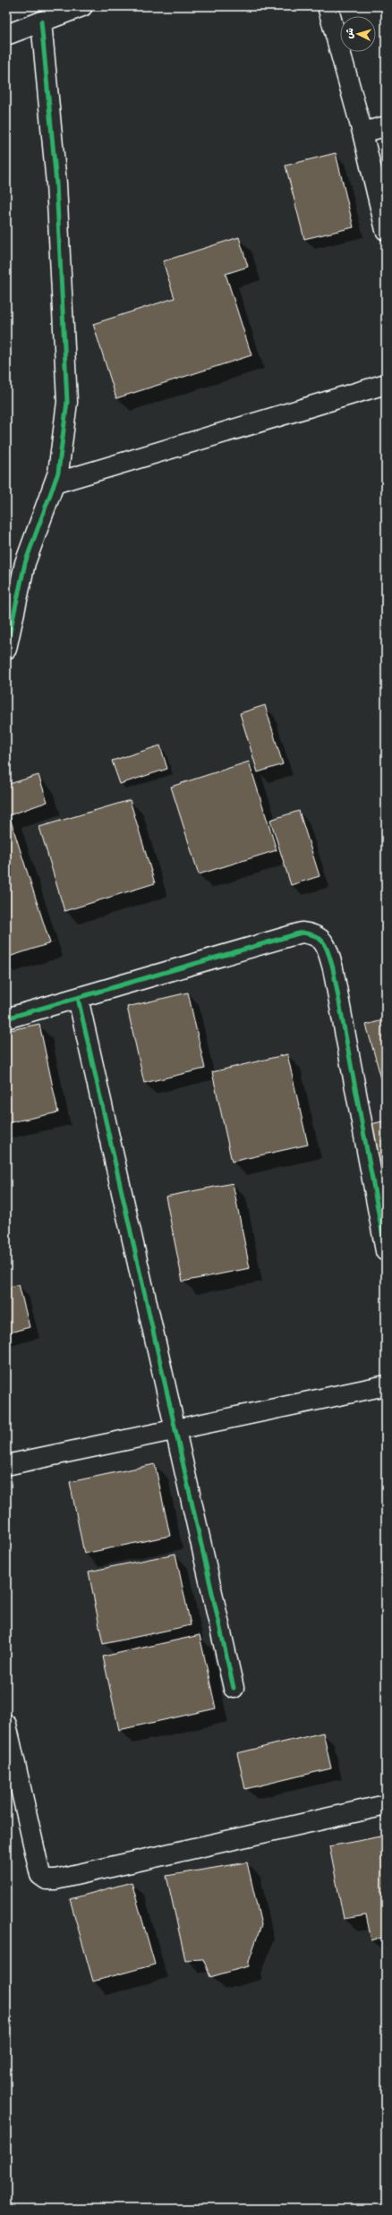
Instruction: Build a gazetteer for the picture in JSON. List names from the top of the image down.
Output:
{
  "north": "left"
}
